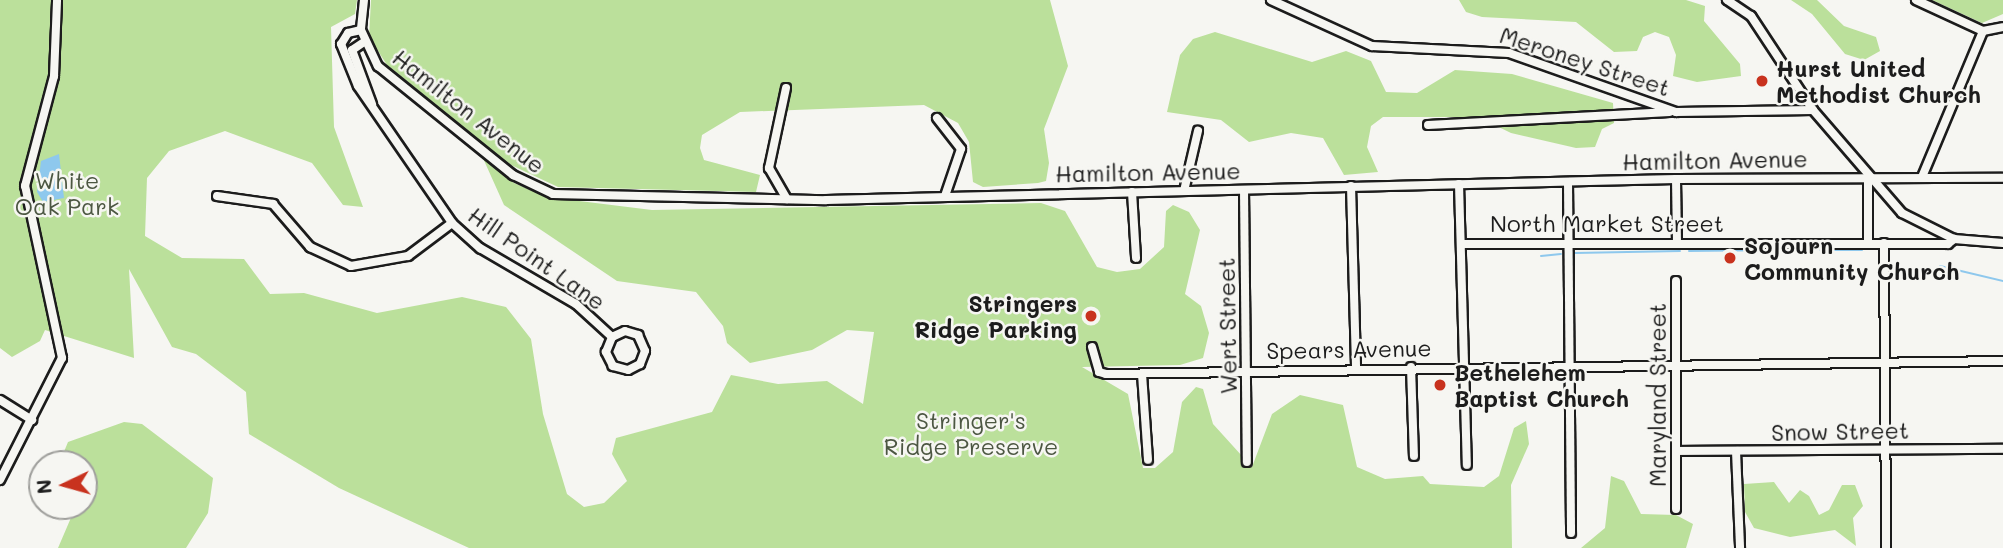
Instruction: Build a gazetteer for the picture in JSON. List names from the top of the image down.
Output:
{
  "streets": {
    "street": [
      "Meroney Street",
      "Hamilton Avenue",
      "North Market Street",
      "Hill Point Lane",
      "Wert Street",
      "Spears Avenue",
      "Maryland Street",
      "Snow Street"
    ]
  },
  "crossings": [
    ["Hamilton Avenue", "Hill Point Lane"],
    ["Hamilton Avenue", "Wert Street"],
    ["Wert Street", "Spears Avenue"],
    ["Spears Avenue", "Maryland Street"],
    ["Maryland Street", "Snow Street"]
  ],
  "parks": ["White Oak Park", "Stringer's Ridge Preserve"],
  "places": [
    "Hurst United Methodist Church",
    "Sojourn Community Church",
    "Stringers Ridge Parking",
    "Bethelehem Baptist Church"
  ],
  "north": "left"
}
